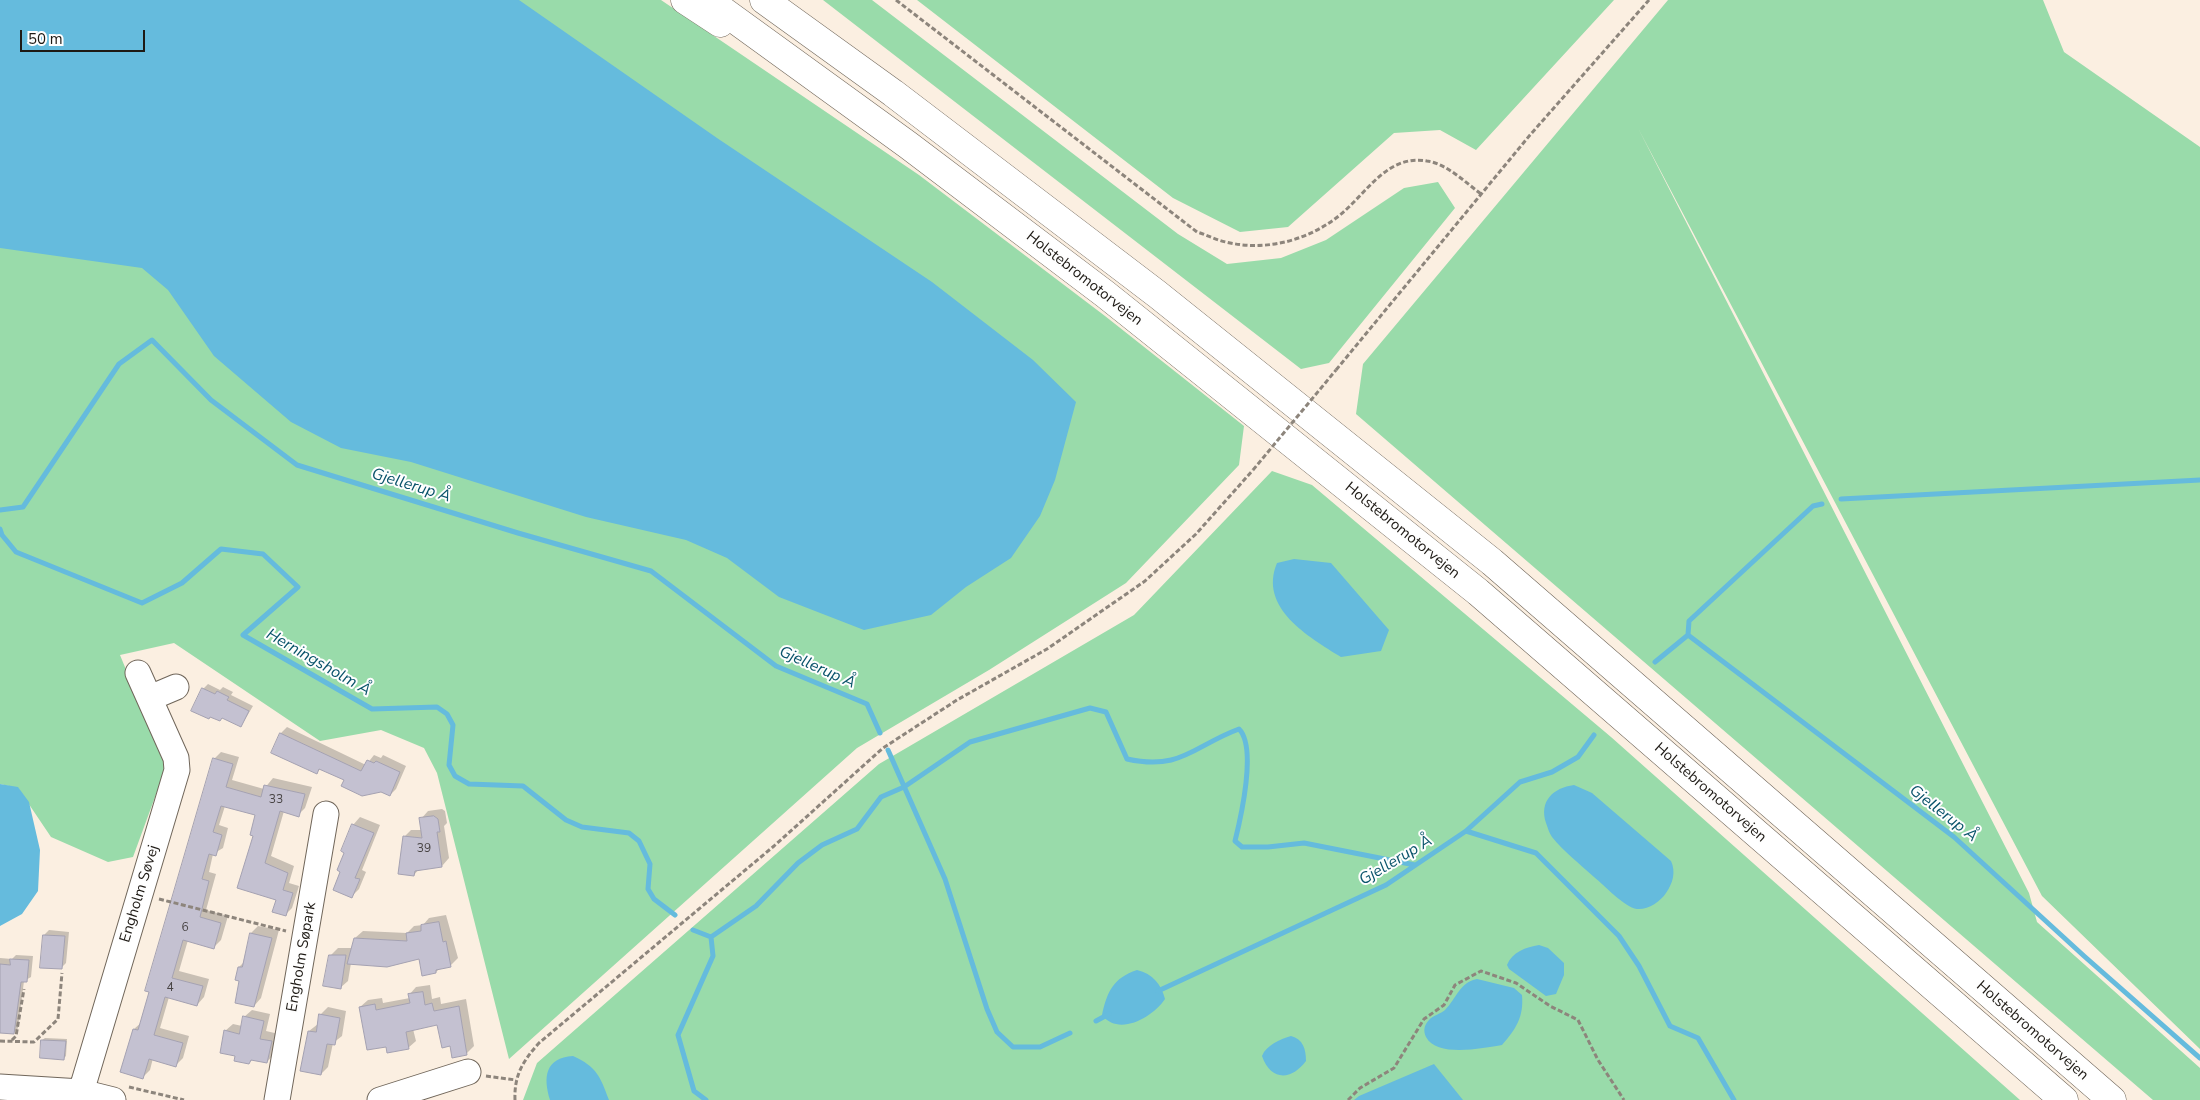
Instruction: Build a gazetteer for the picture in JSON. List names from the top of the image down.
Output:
{
  "streets": {
    "highway": ["Holstebromotorvejen"],
    "street": ["Engholm Søvej", "Engholm Søpark"]
  },
  "water": ["Gjellerup Å", "Herningsholm Å"],
  "house_numbers": [
    "33",
    "39",
    "6",
    "4"
  ],
  "scale_bar": "50 m"
}
